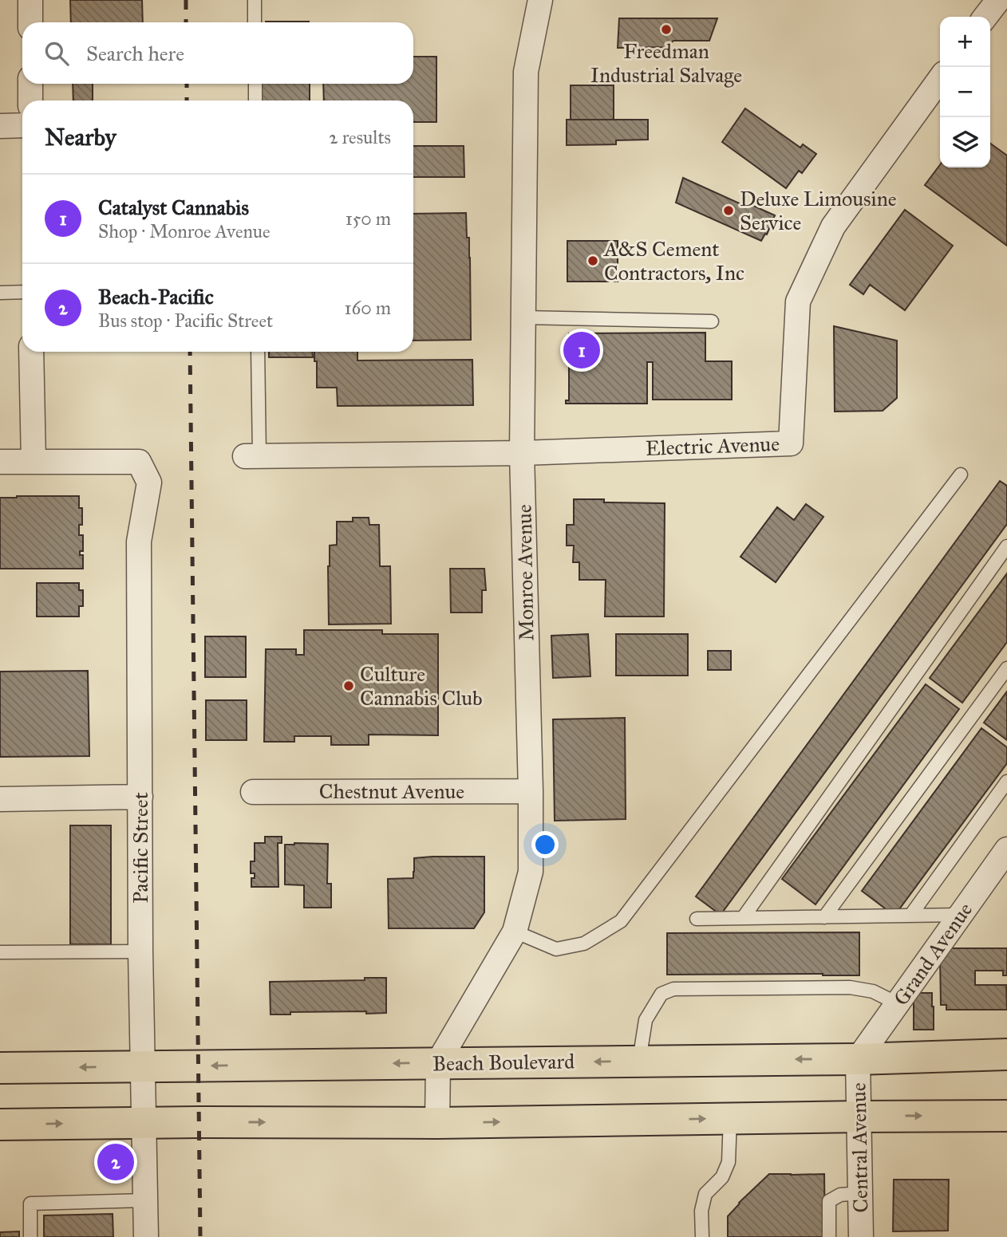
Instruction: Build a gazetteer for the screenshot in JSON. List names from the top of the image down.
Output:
{
  "streets": {
    "main road": ["Beach Boulevard"],
    "street": [
      "Electric Avenue",
      "Monroe Avenue",
      "Chestnut Avenue",
      "Pacific Street",
      "Grand Avenue",
      "Central Avenue"
    ]
  },
  "crossings": [
    ["Electric Avenue", "Monroe Avenue"],
    ["Monroe Avenue", "Chestnut Avenue"],
    ["Monroe Avenue", "Beach Boulevard"],
    ["Pacific Street", "Beach Boulevard"],
    ["Grand Avenue", "Beach Boulevard"],
    ["Grand Avenue", "Central Avenue"],
    ["Beach Boulevard", "Central Avenue"]
  ],
  "places": [
    "Freedman Industrial Salvage",
    "Deluxe Limousine Service",
    "A&S Cement Contractors, Inc",
    "Culture Cannabis Club"
  ],
  "page": {
    "map_buttons": ["+", "−"],
    "search": "Search here",
    "heading": ["Nearby", "2 results"],
    "list": [
      {
        "mark": "1",
        "name": "Catalyst Cannabis",
        "note": "Shop · Monroe Avenue",
        "value": "150 m"
      },
      {
        "mark": "2",
        "name": "Beach-Pacific",
        "note": "Bus stop · Pacific Street",
        "value": "160 m"
      }
    ],
    "pins": ["1", "2"]
  }
}
